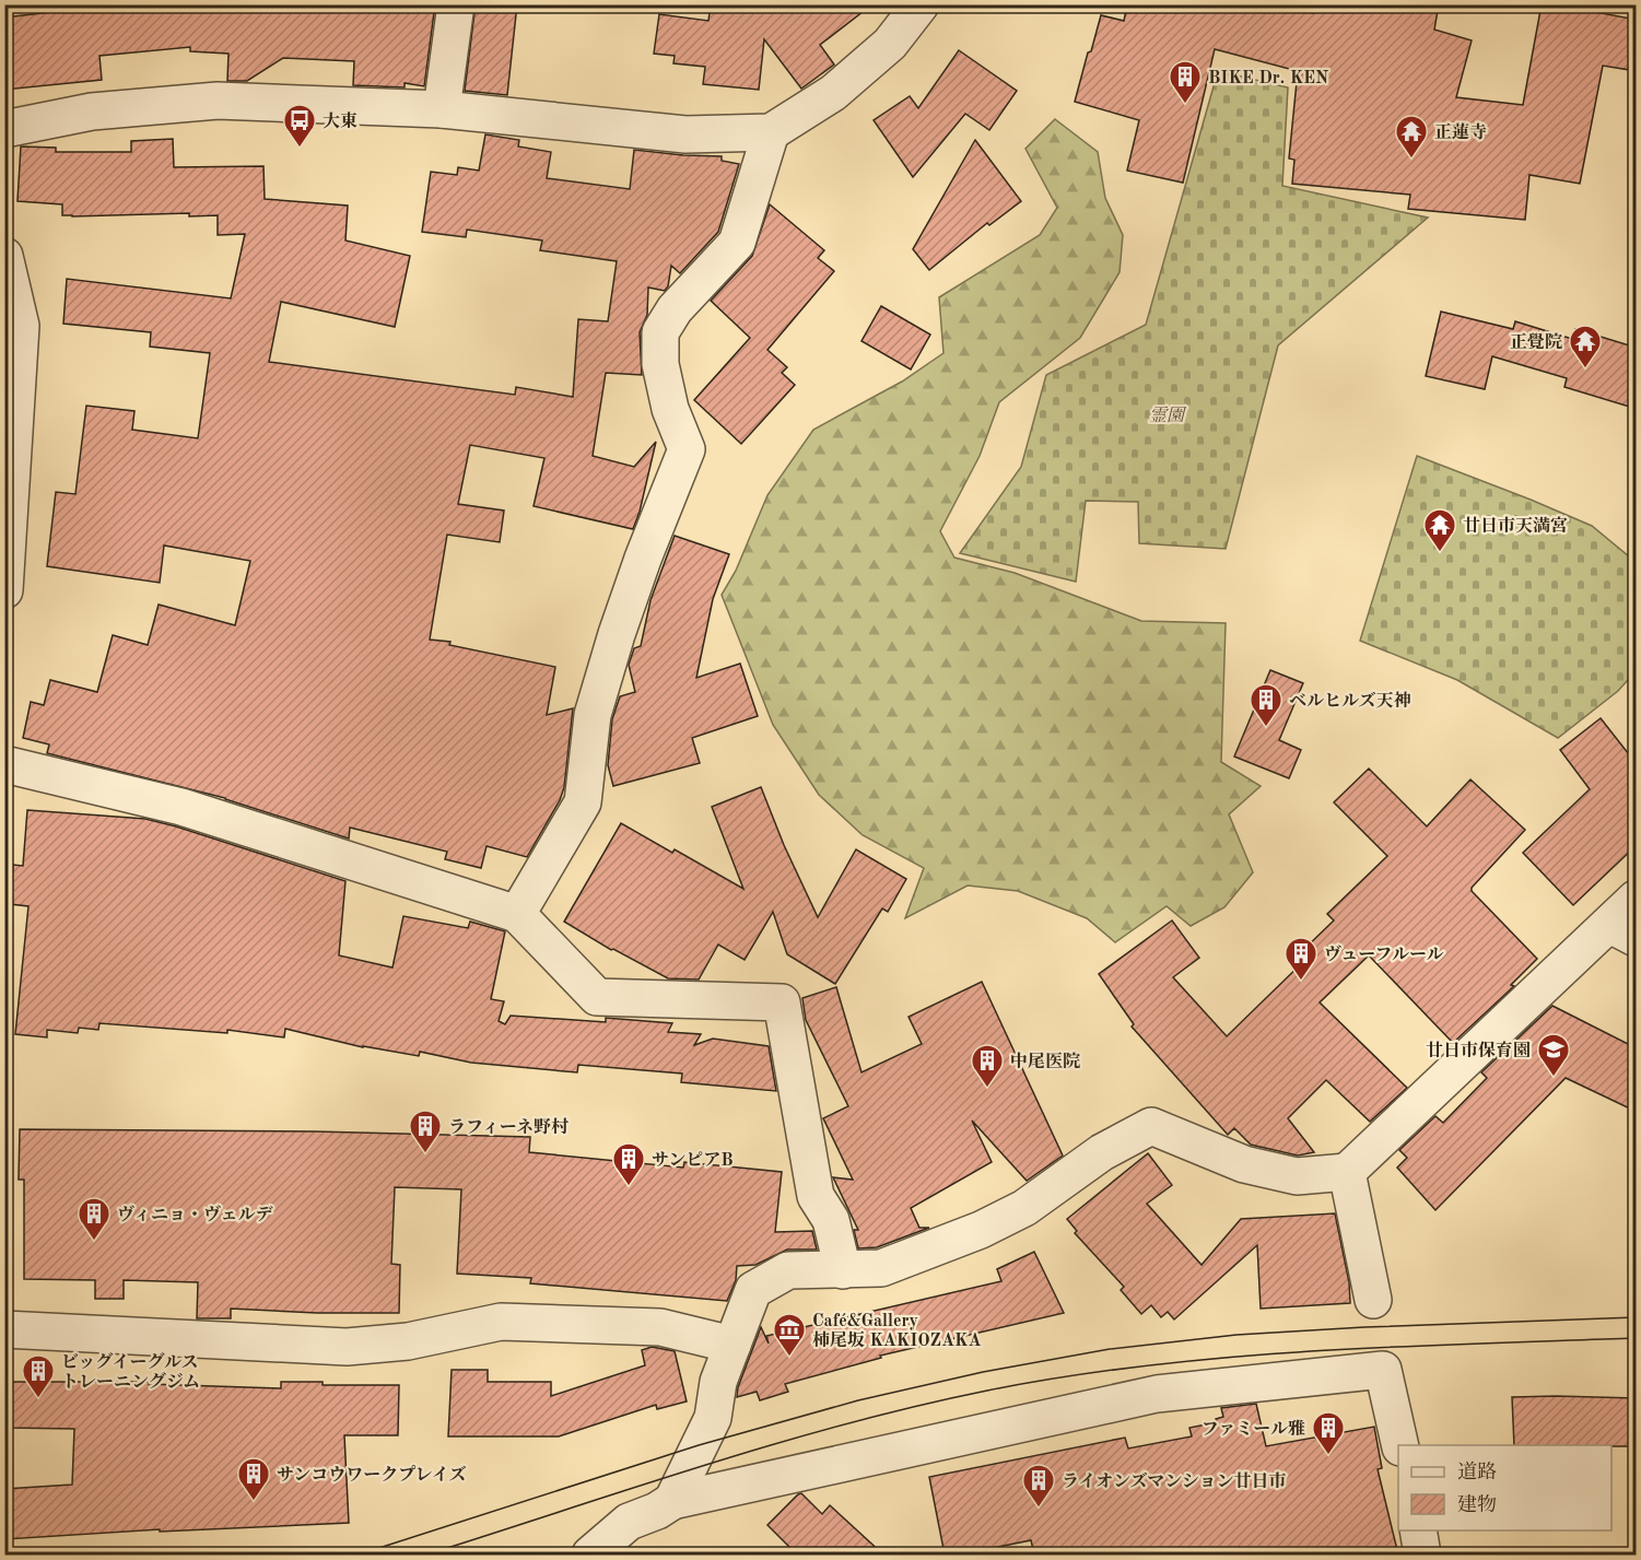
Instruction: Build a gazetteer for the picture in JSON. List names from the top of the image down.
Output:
{
  "parks": ["霊園"],
  "places": {
    "building": [
      "BIKE Dr. KEN",
      "ベルヒルズ天神",
      "ヴューフルール",
      "中尾医院",
      "ラフィーネ野村",
      "サンピアB",
      "ヴィニョ・ヴェルデ",
      "ビッグイーグルス トレーニングジム",
      "ファミール雅",
      "サンコウワークプレイズ",
      "ライオンズマンション廿日市"
    ],
    "bus stop": ["大東"],
    "temple": ["正蓮寺", "正覺院", "廿日市天満宮"],
    "school or university": ["廿日市保育園"],
    "museum": ["Café&Gallery 柿尾坂 KAKIOZAKA"]
  },
  "legend": ["道路", "建物"]
}
